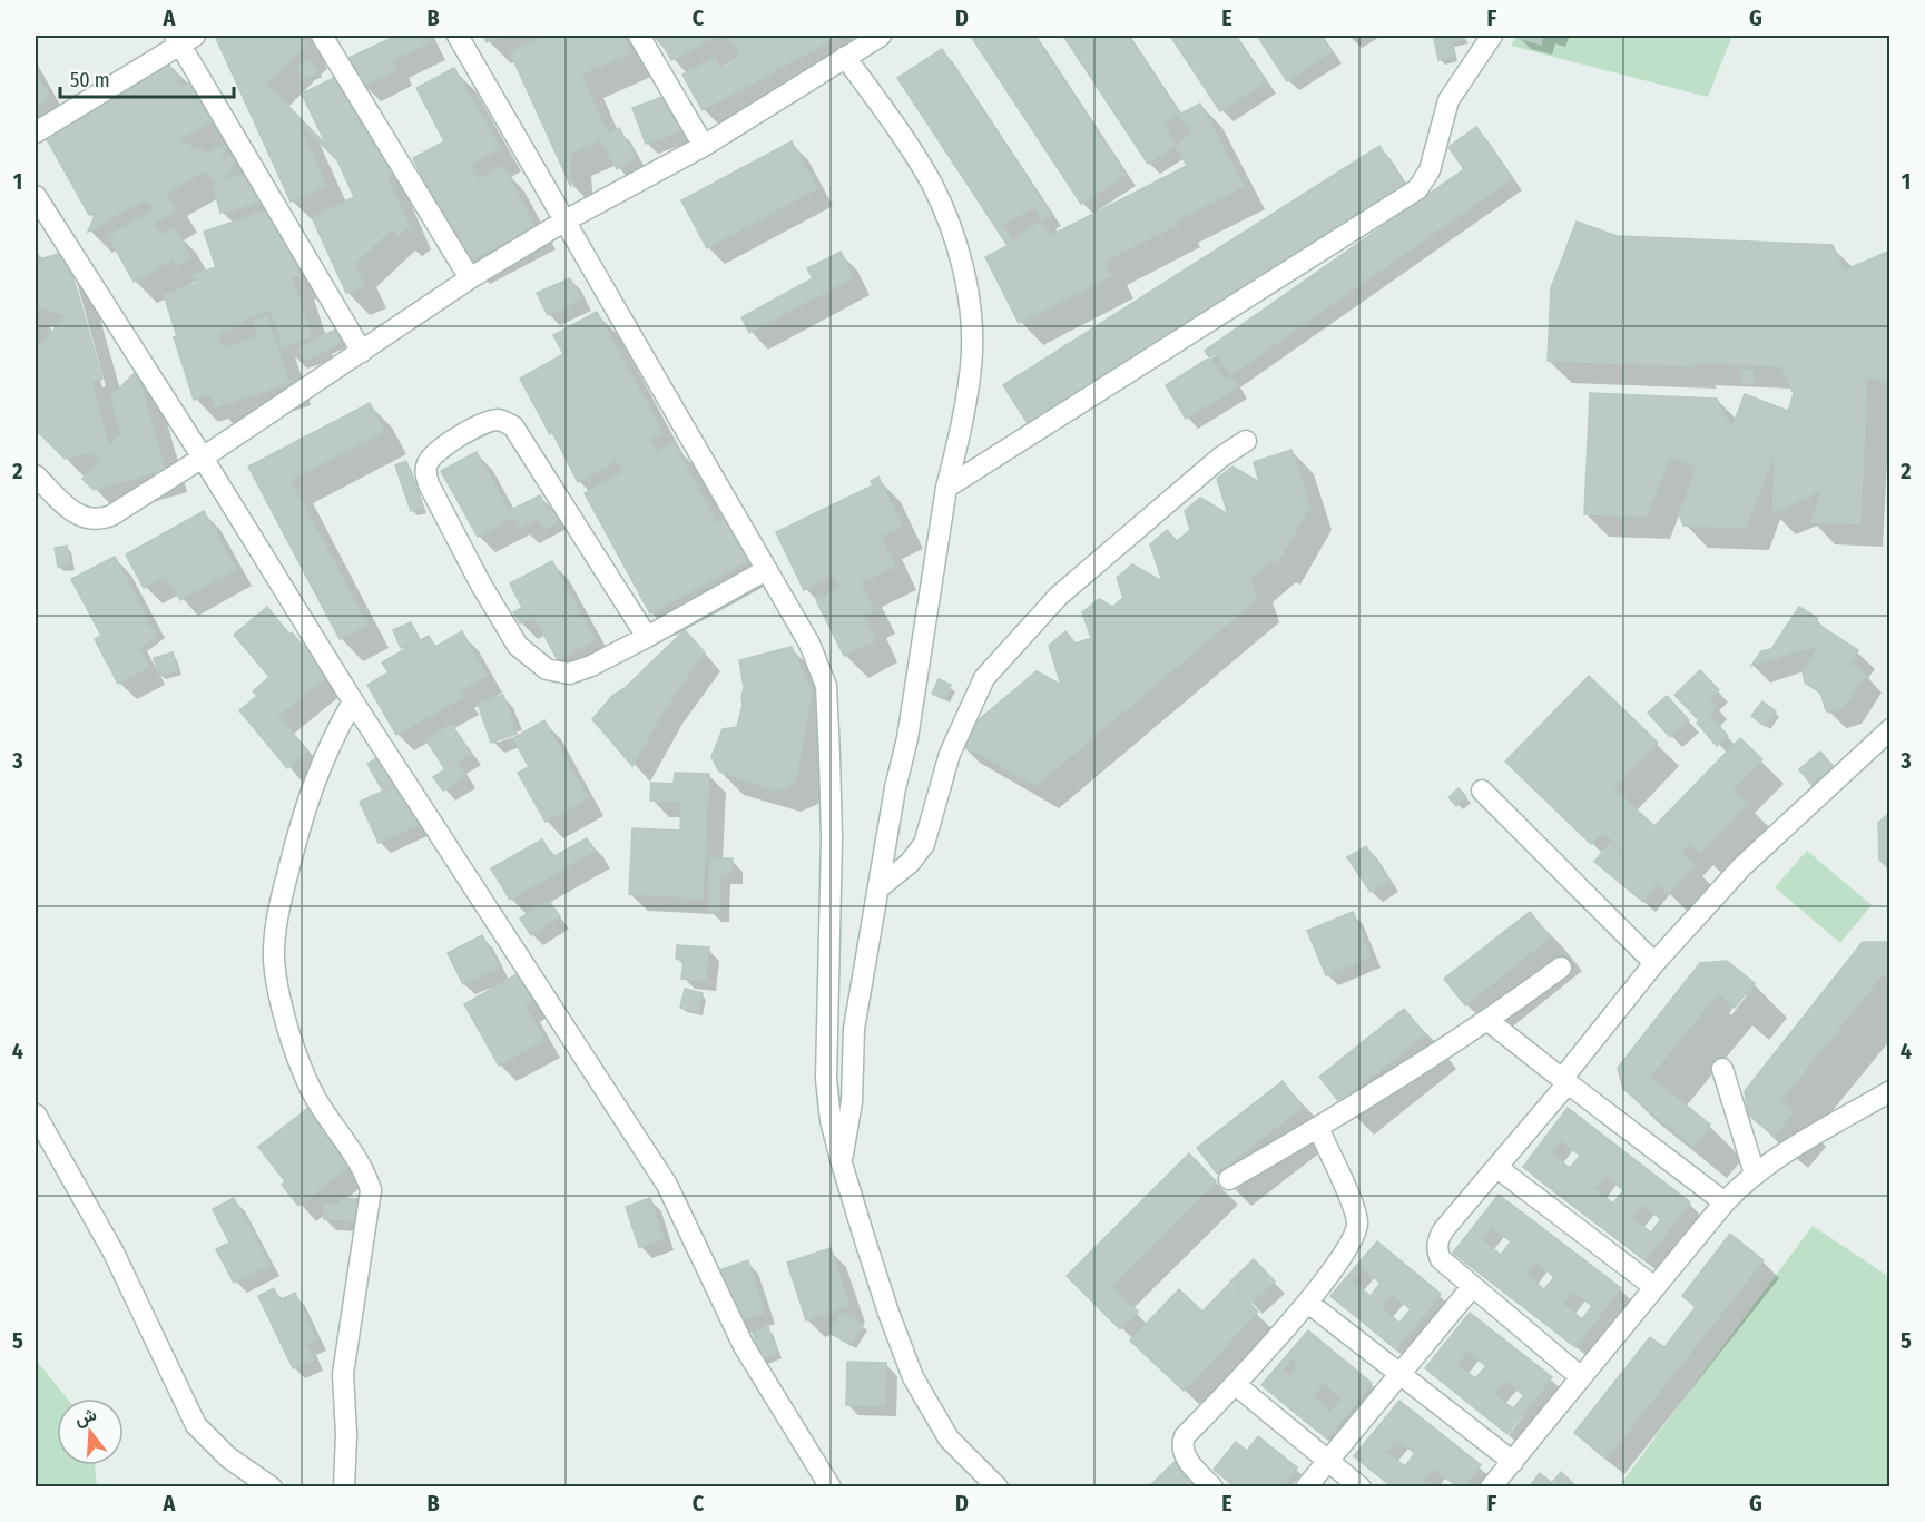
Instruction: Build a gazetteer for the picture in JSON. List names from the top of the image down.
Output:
{
  "scale_bar": "50 m",
  "north": "top",
  "grid": {
    "columns": [
      "A",
      "B",
      "C",
      "D",
      "E",
      "F",
      "G"
    ],
    "rows": [
      "1",
      "2",
      "3",
      "4",
      "5"
    ]
  }
}
